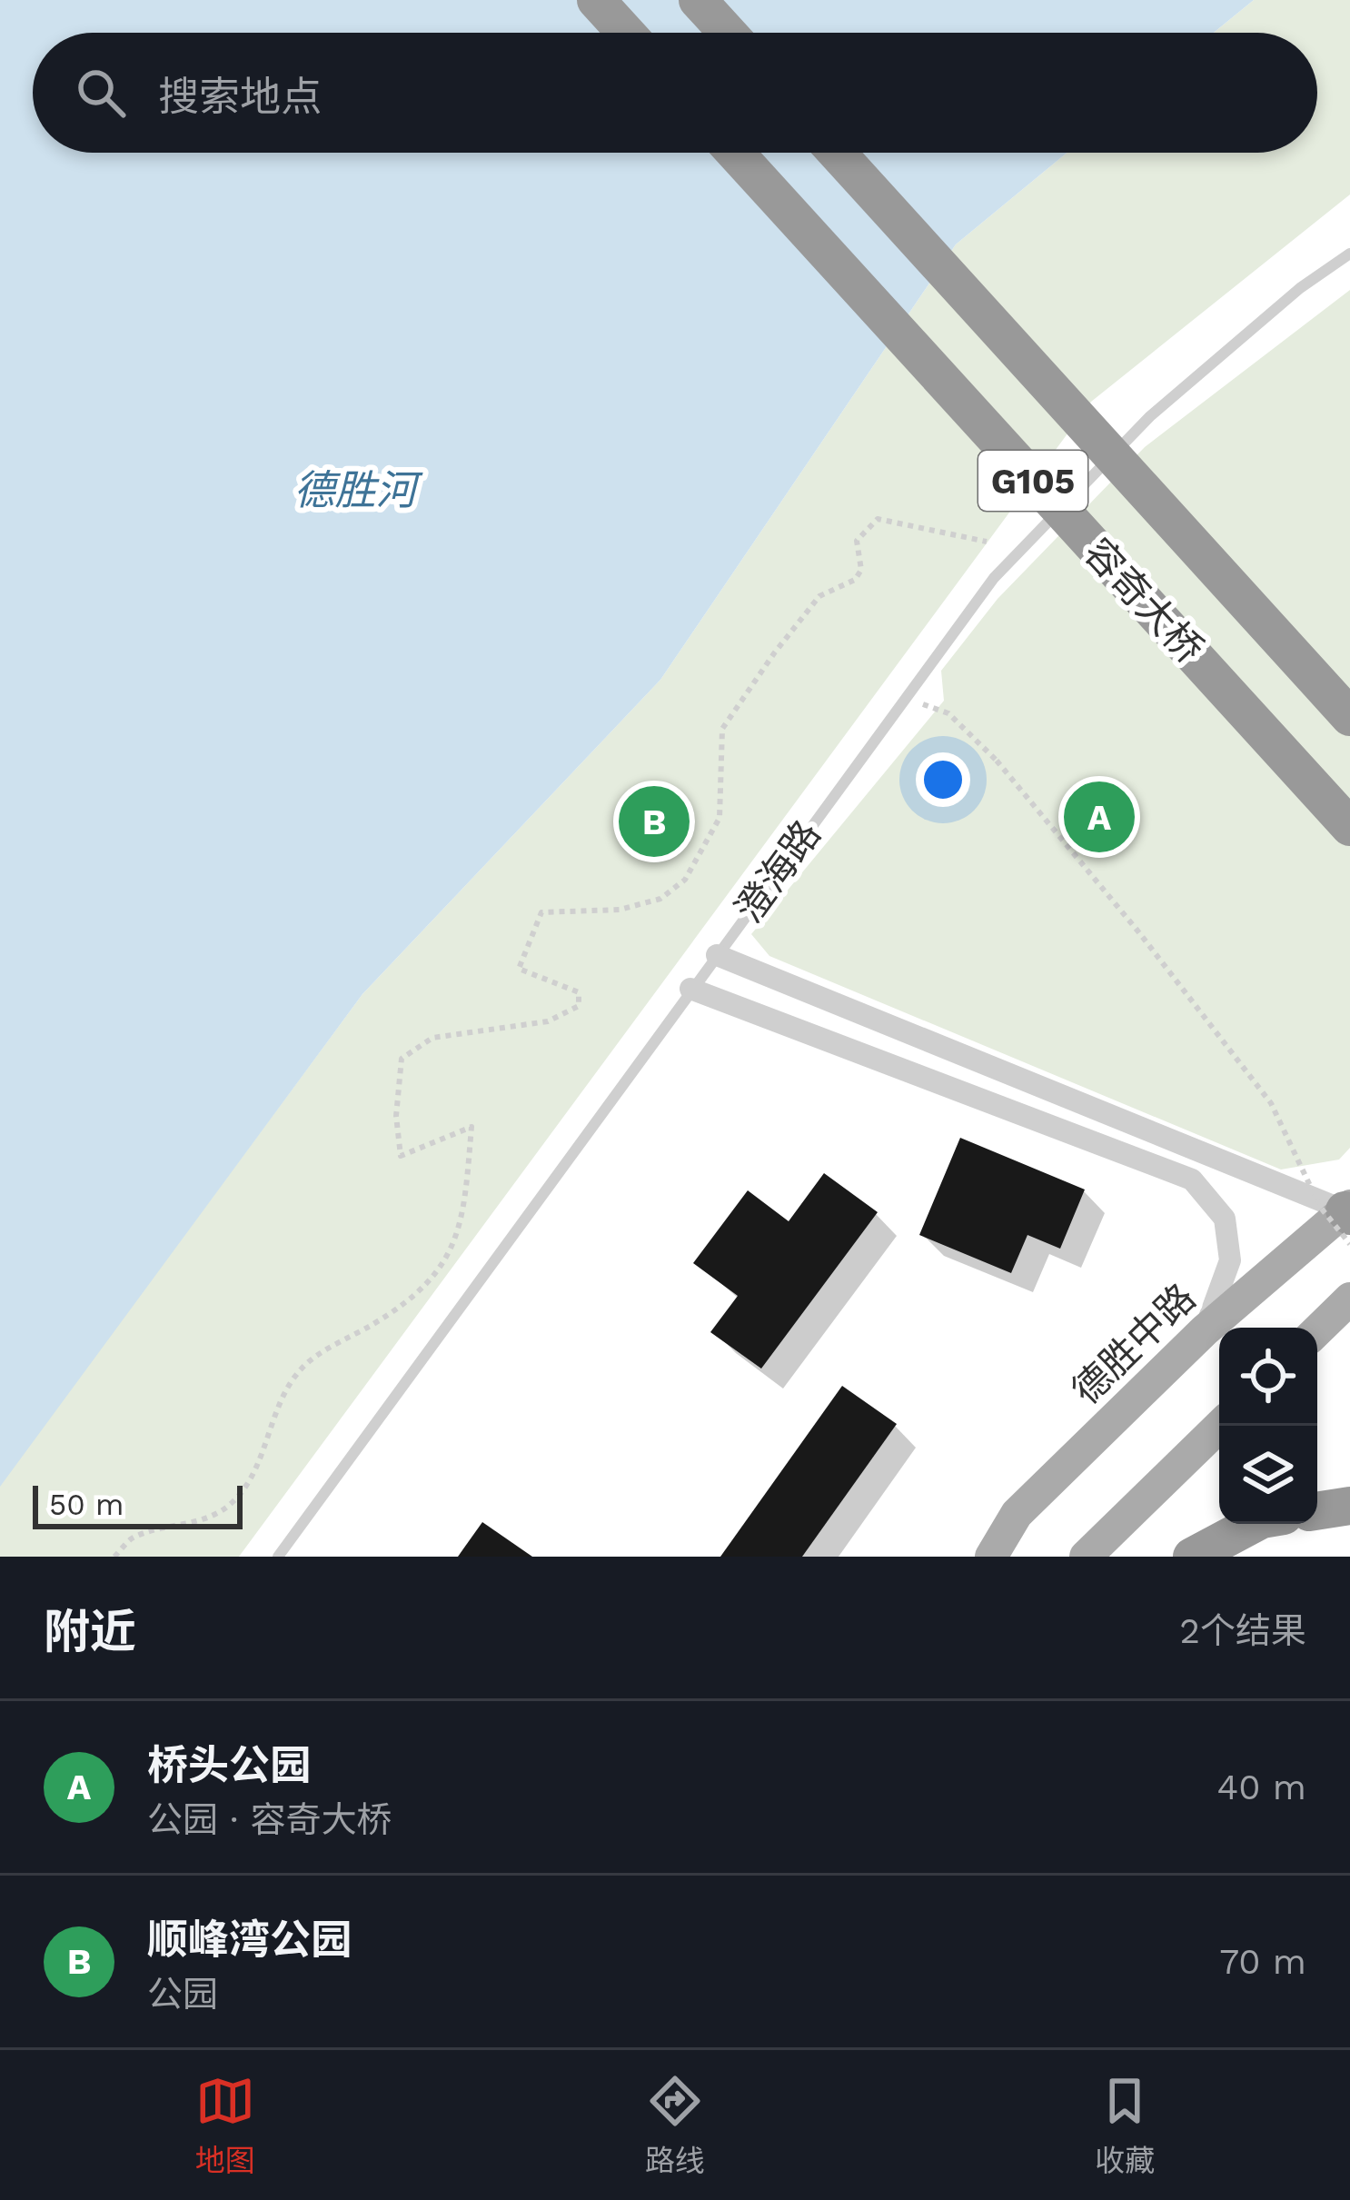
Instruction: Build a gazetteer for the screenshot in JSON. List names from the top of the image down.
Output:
{
  "streets": {
    "highway": ["G105", "容奇大桥"],
    "main road": ["德胜中路"],
    "lane": ["澄海路"]
  },
  "water": ["德胜河"],
  "scale_bar": "50 m",
  "page": {
    "search": "搜索地点",
    "pins": ["A", "B"],
    "scale": "50 m",
    "heading": ["附近", "2个结果"],
    "list": [
      {
        "mark": "A",
        "name": "桥头公园",
        "note": "公园 · 容奇大桥",
        "value": "40 m"
      },
      {
        "mark": "B",
        "name": "顺峰湾公园",
        "note": "公园",
        "value": "70 m"
      }
    ],
    "nav": ["地图", "路线", "收藏"]
  }
}
